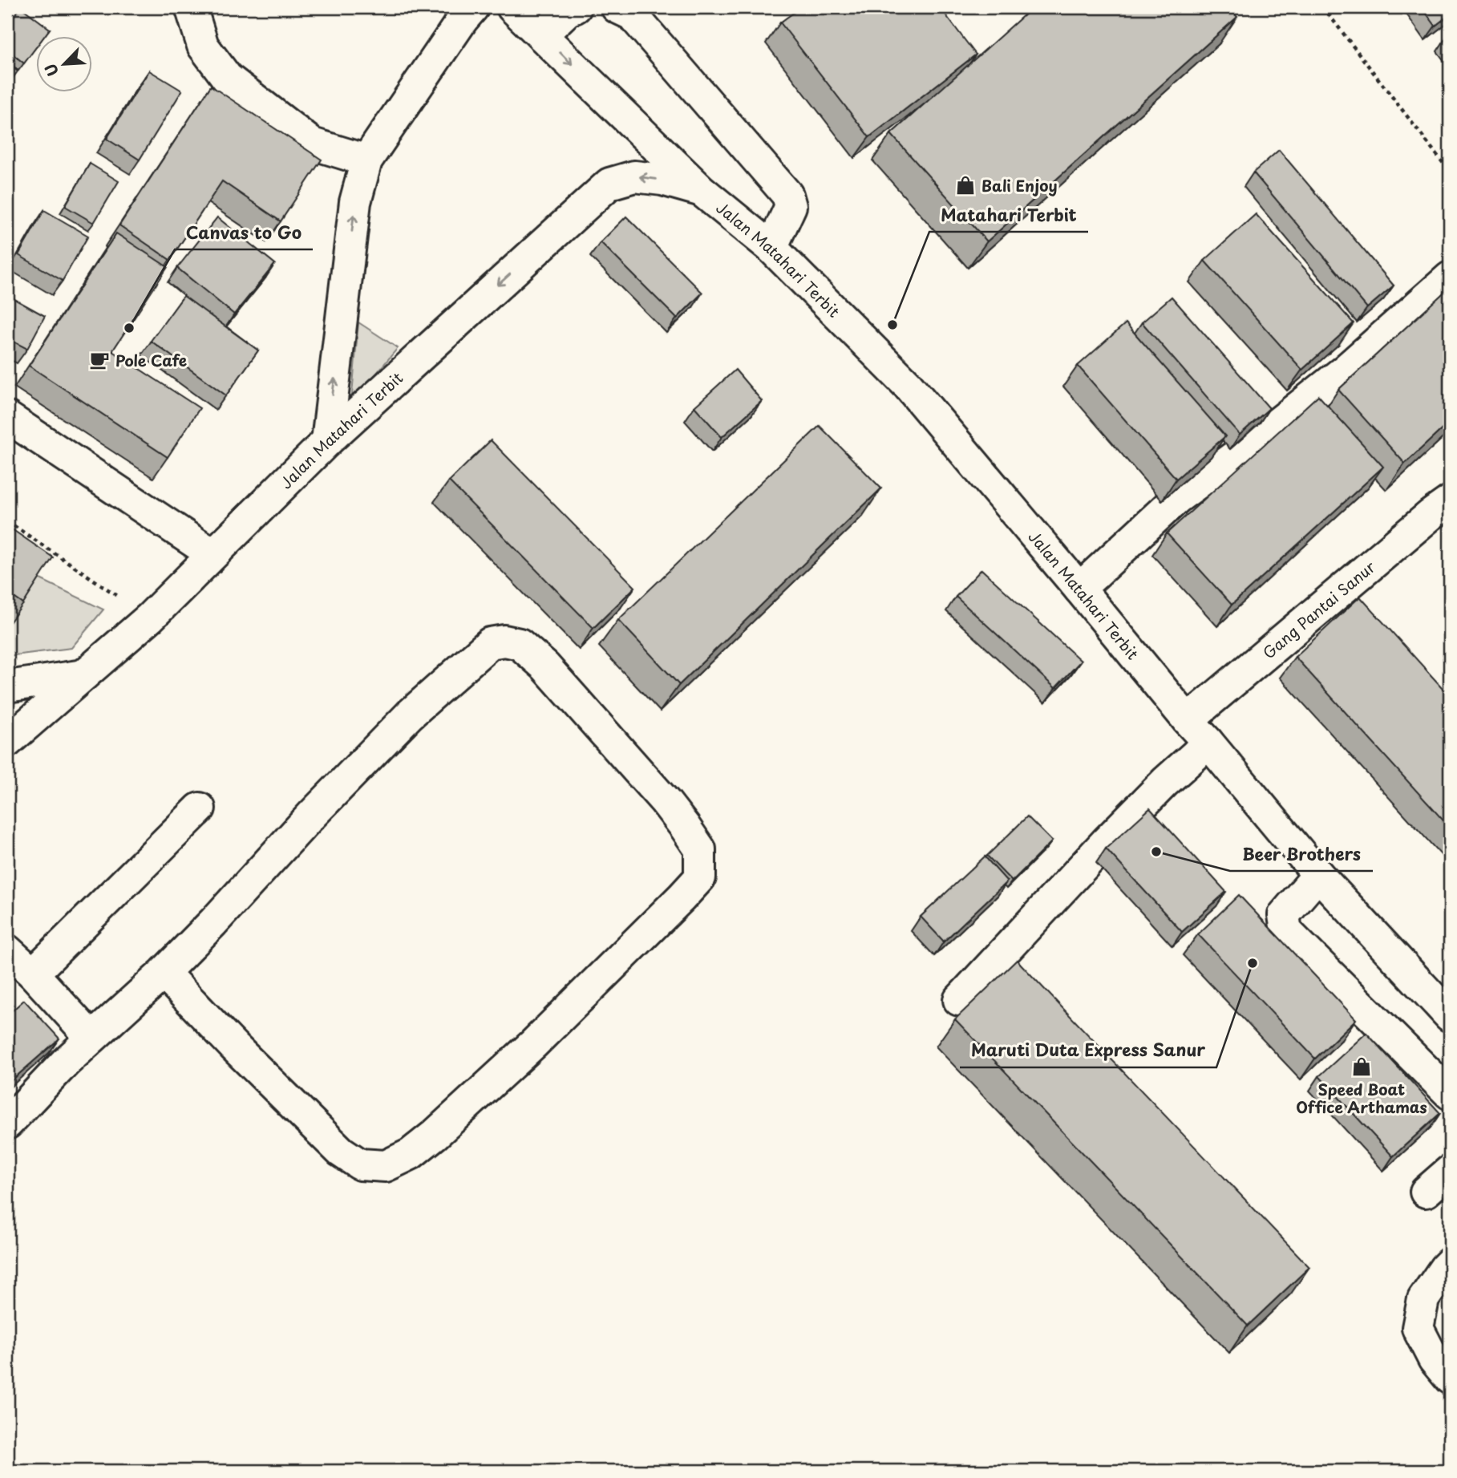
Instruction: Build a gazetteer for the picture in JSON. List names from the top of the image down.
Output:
{
  "streets": {
    "street": ["Jalan Matahari Terbit", "Gang Pantai Sanur"]
  },
  "crossings": [
    ["Jalan Matahari Terbit", "Gang Pantai Sanur"]
  ],
  "places": {
    "shop": ["Bali Enjoy", "Speed Boat Office Arthamas"],
    "other": [
      "Matahari Terbit",
      "Canvas to Go",
      "Beer Brothers",
      "Maruti Duta Express Sanur"
    ],
    "cafe": ["Pole Cafe"]
  },
  "north": "bottom left"
}
